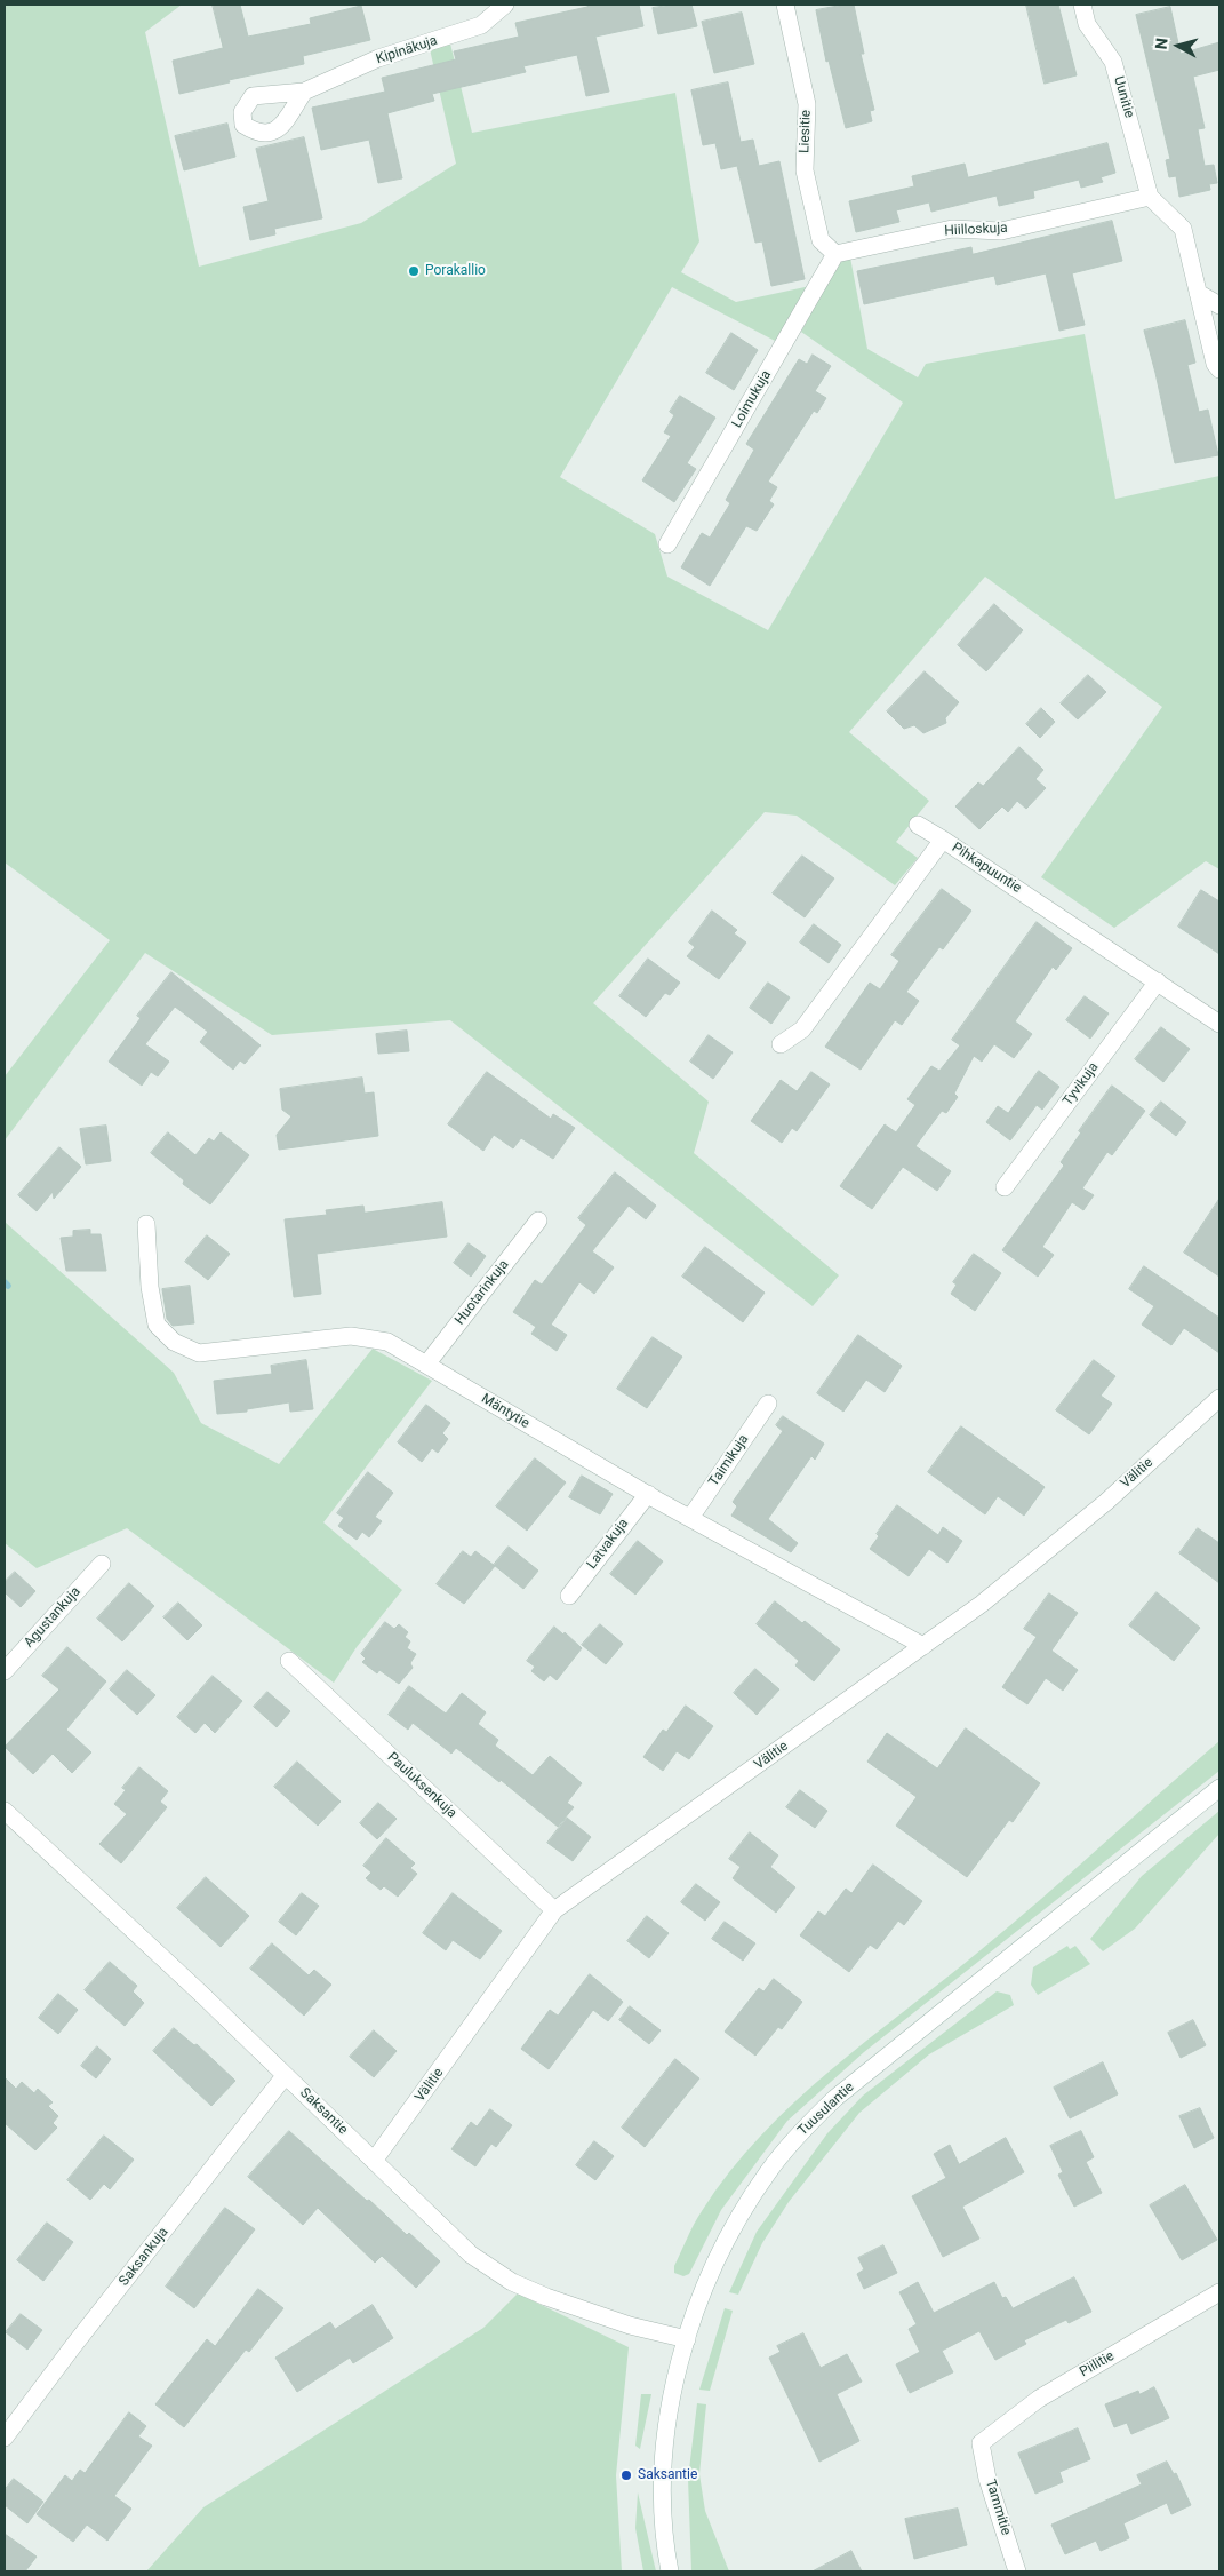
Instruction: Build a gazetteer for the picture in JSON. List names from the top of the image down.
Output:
{
  "streets": {
    "street": [
      "Kipinäkuja",
      "Uunitie",
      "Liesitie",
      "Hiilloskuja",
      "Loimukuja",
      "Pihkapuuntie",
      "Tyvikuja",
      "Huotarinkuja",
      "Mäntytie",
      "Taimikuja",
      "Välitie",
      "Latvakuja",
      "Agustankuja",
      "Pauluksenkuja",
      "Tuusulantie",
      "Saksantie",
      "Saksankuja",
      "Piilitie",
      "Tammitie"
    ]
  },
  "crossings": [
    ["Uunitie", "Hiilloskuja"],
    ["Liesitie", "Hiilloskuja"],
    ["Liesitie", "Loimukuja"],
    ["Hiilloskuja", "Loimukuja"],
    ["Pihkapuuntie", "Tyvikuja"],
    ["Huotarinkuja", "Mäntytie"],
    ["Mäntytie", "Taimikuja"],
    ["Mäntytie", "Välitie"],
    ["Mäntytie", "Latvakuja"],
    ["Välitie", "Pauluksenkuja"],
    ["Välitie", "Saksantie"],
    ["Tuusulantie", "Saksantie"],
    ["Saksantie", "Saksankuja"],
    ["Piilitie", "Tammitie"]
  ],
  "places": ["Porakallio", "Saksantie"],
  "north": "left"
}
